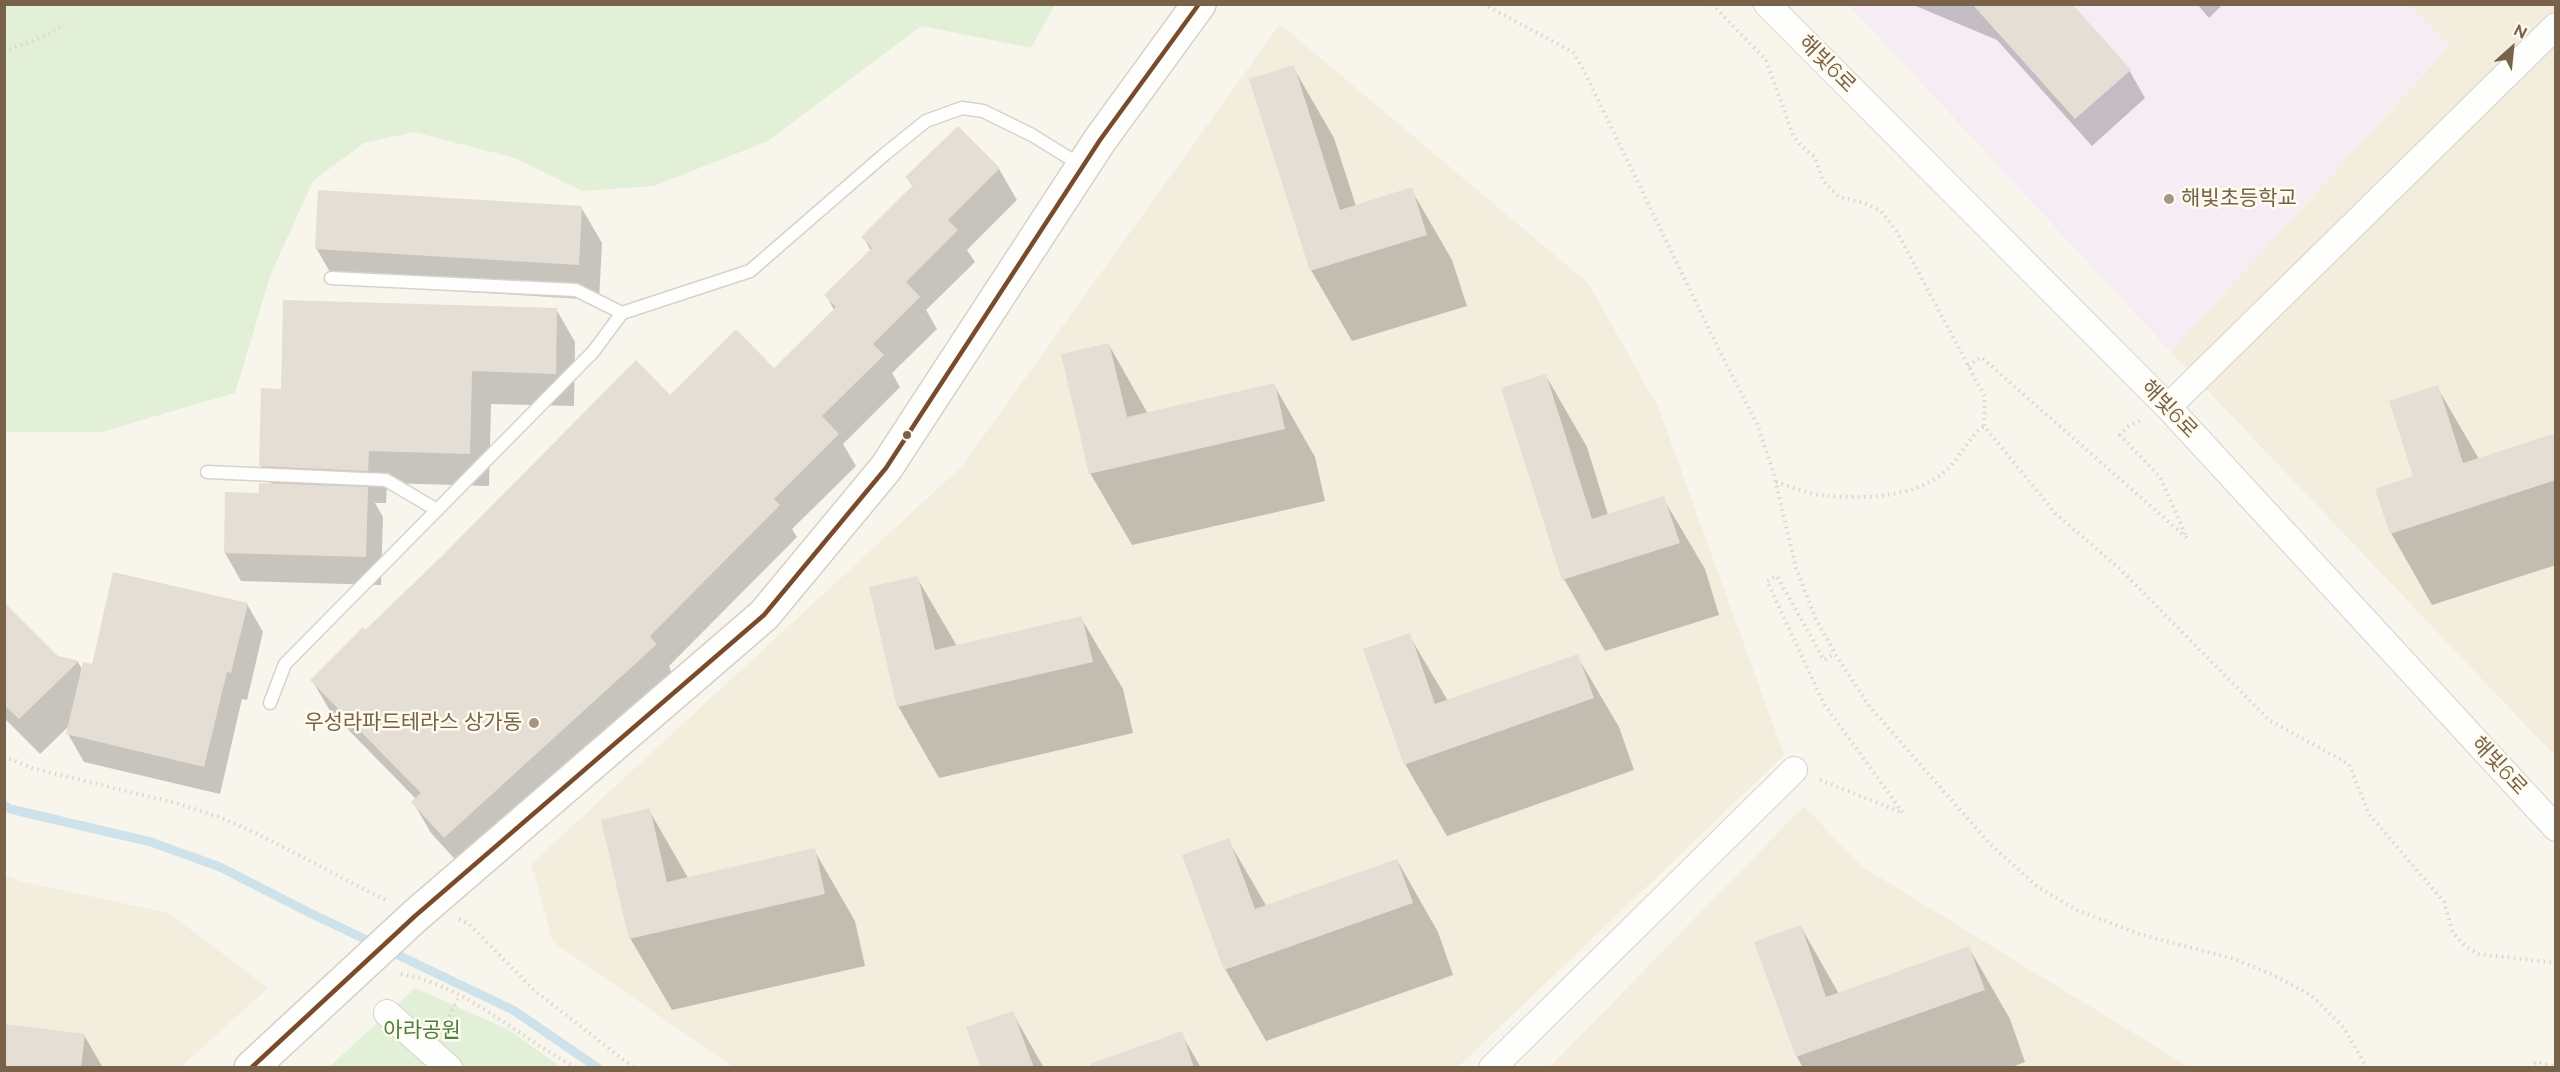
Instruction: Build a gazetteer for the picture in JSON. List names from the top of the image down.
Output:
{
  "streets": {
    "street": ["해빛6로"]
  },
  "parks": ["아라공원"],
  "places": ["해빛초등학교", "우성라파드테라스 상가동"],
  "north": "top right"
}
